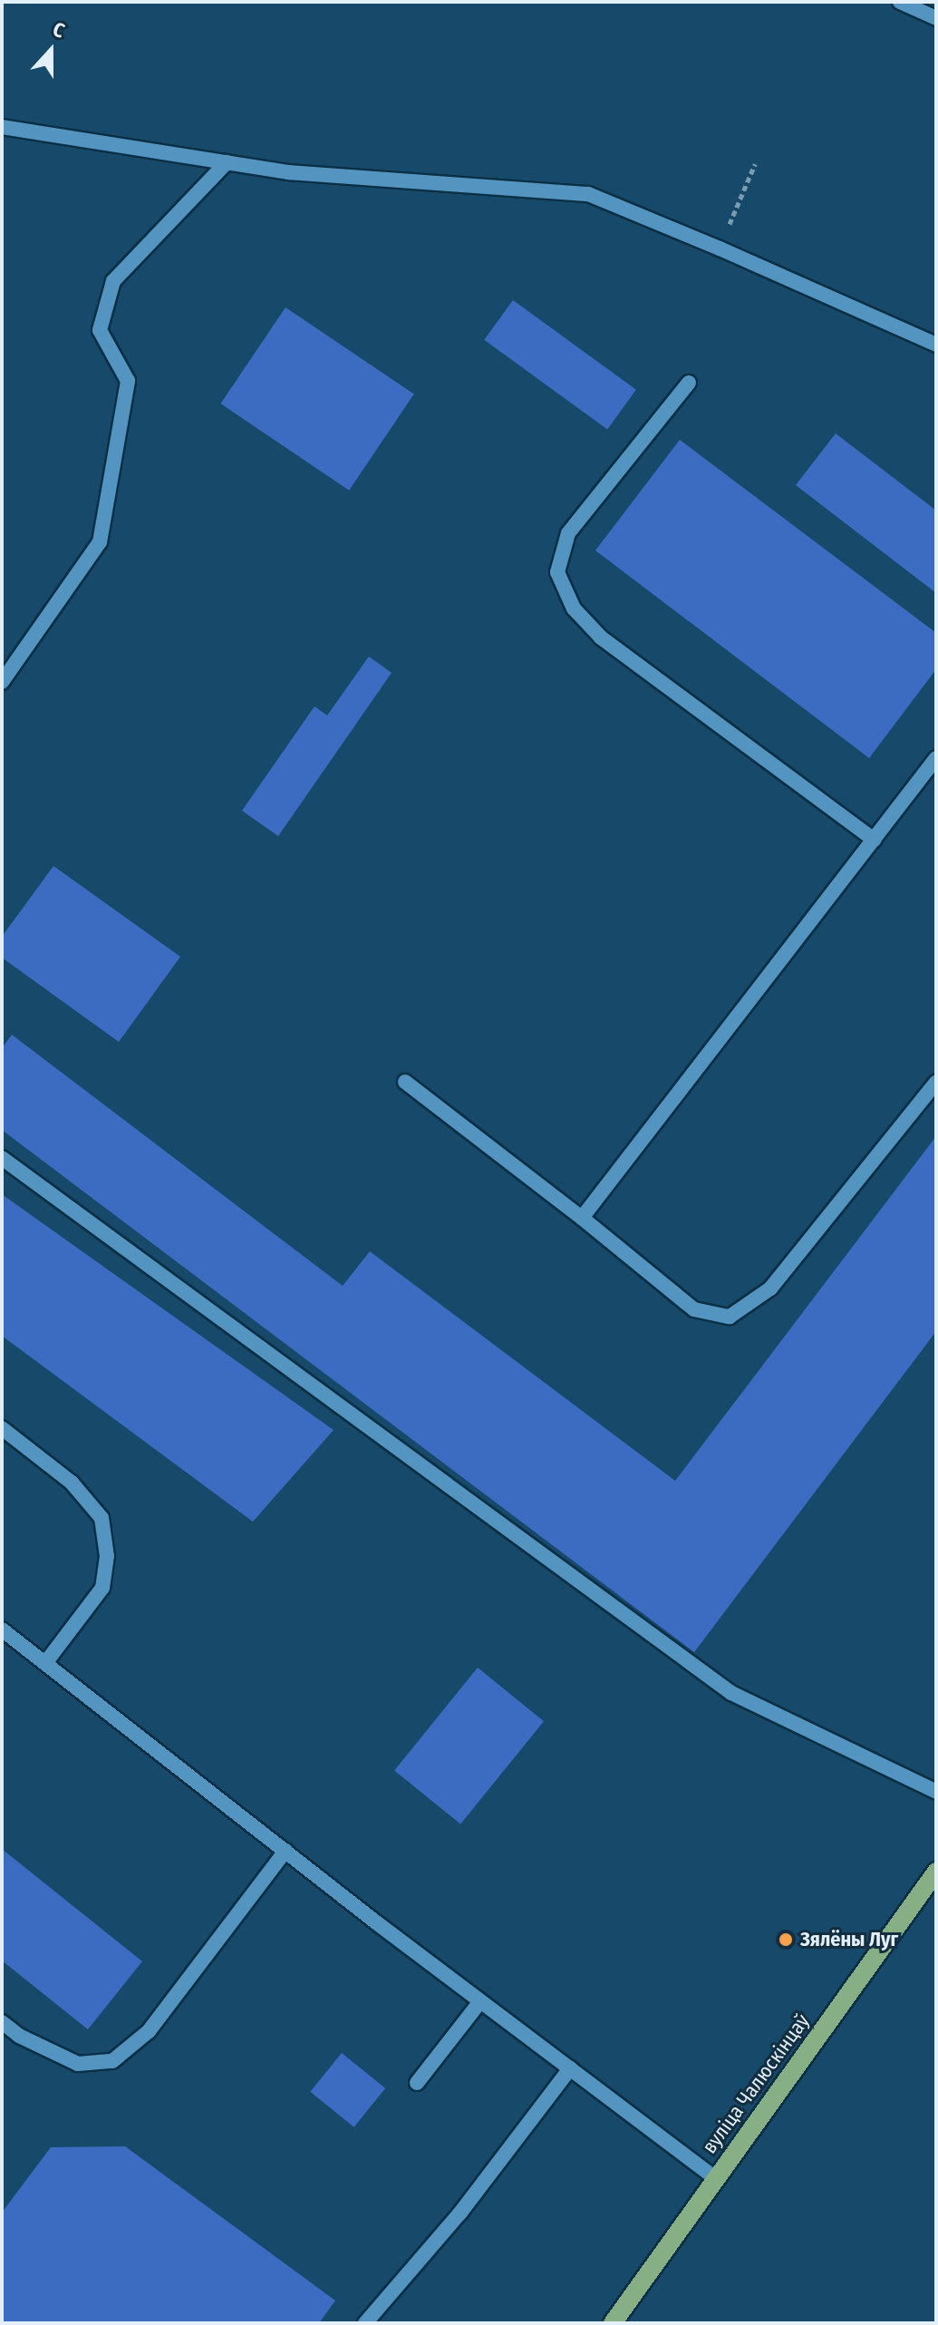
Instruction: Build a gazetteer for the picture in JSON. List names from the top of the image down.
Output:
{
  "streets": {
    "main road": ["вуліца Чалюскінцаў"]
  },
  "places": ["Зялёны Луг"],
  "north": "top"
}
